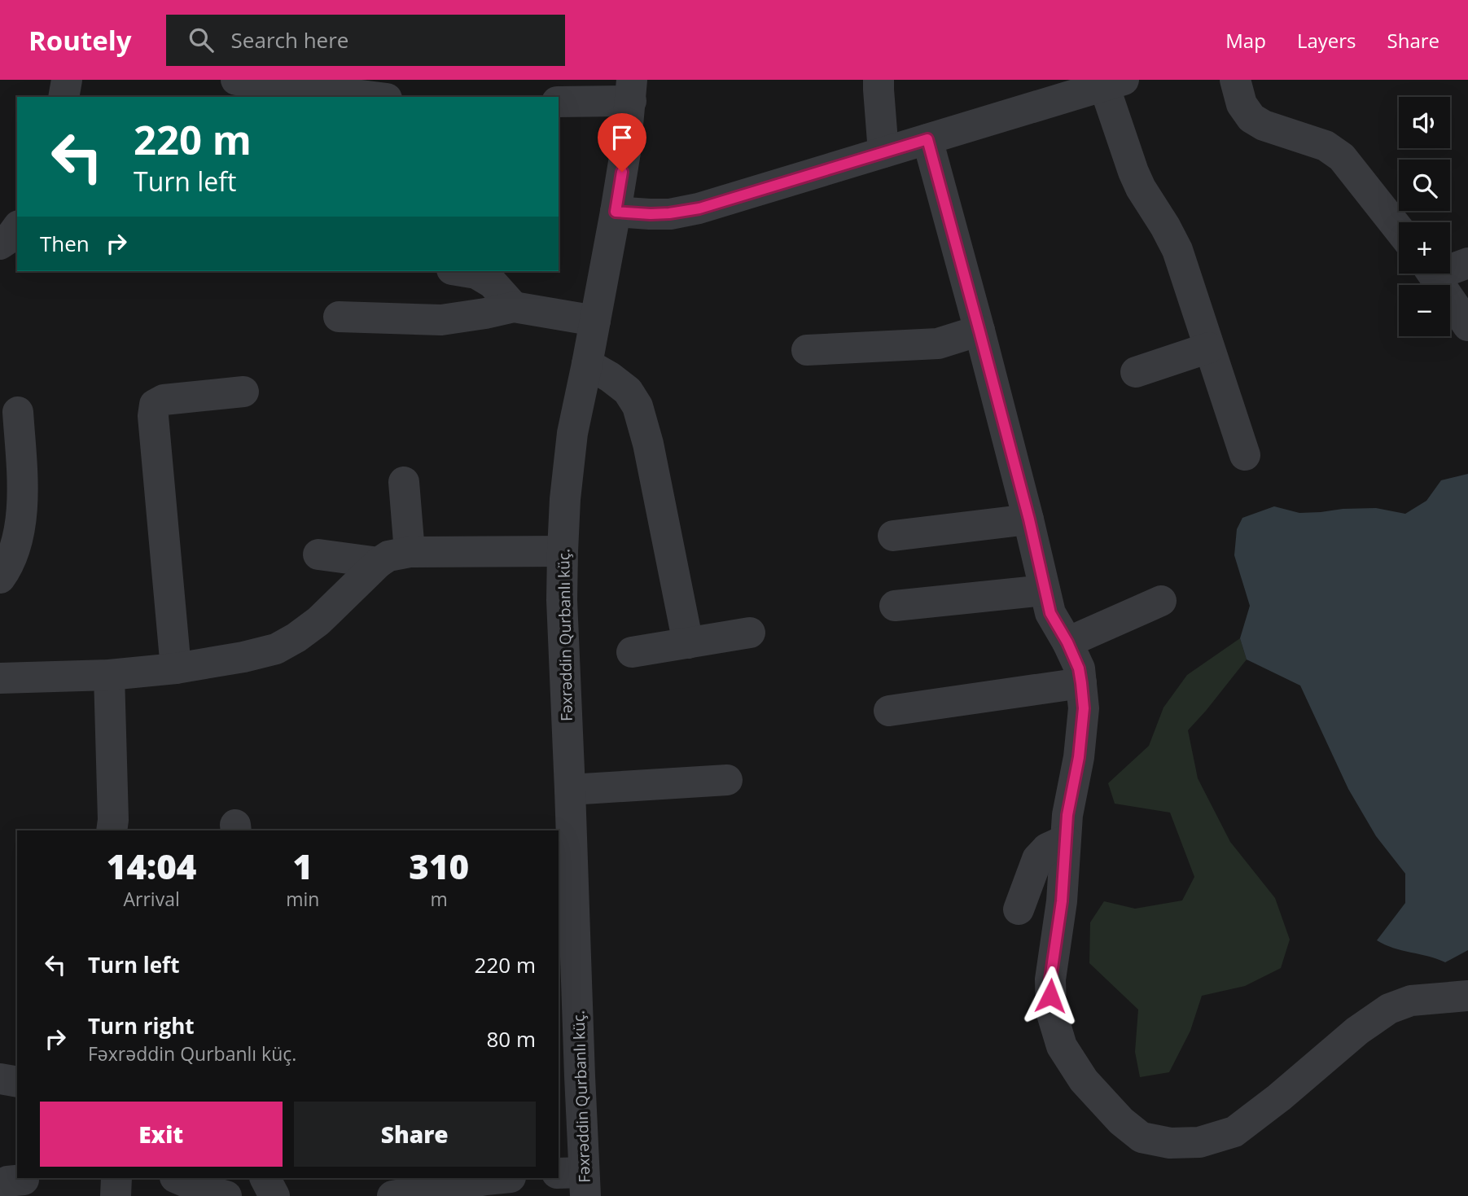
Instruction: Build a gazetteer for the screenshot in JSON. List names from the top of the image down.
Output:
{
  "streets": {
    "street": ["Fəxrəddin Qurbanlı küç."]
  },
  "page": {
    "header": "Routely",
    "search": "Search here",
    "nav": ["Map", "Layers", "Share"],
    "map_buttons": ["+", "−"],
    "turn": ["220 m", "Turn left"],
    "then": "Then",
    "eta": [
      "14:04",
      "Arrival",
      "1",
      "min",
      "310",
      "m"
    ],
    "list": [
      {
        "name": "Turn left",
        "value": "220 m"
      },
      {
        "name": "Turn right",
        "note": "Fəxrəddin Qurbanlı küç.",
        "value": "80 m"
      }
    ],
    "buttons": ["Exit", "Share"]
  }
}
